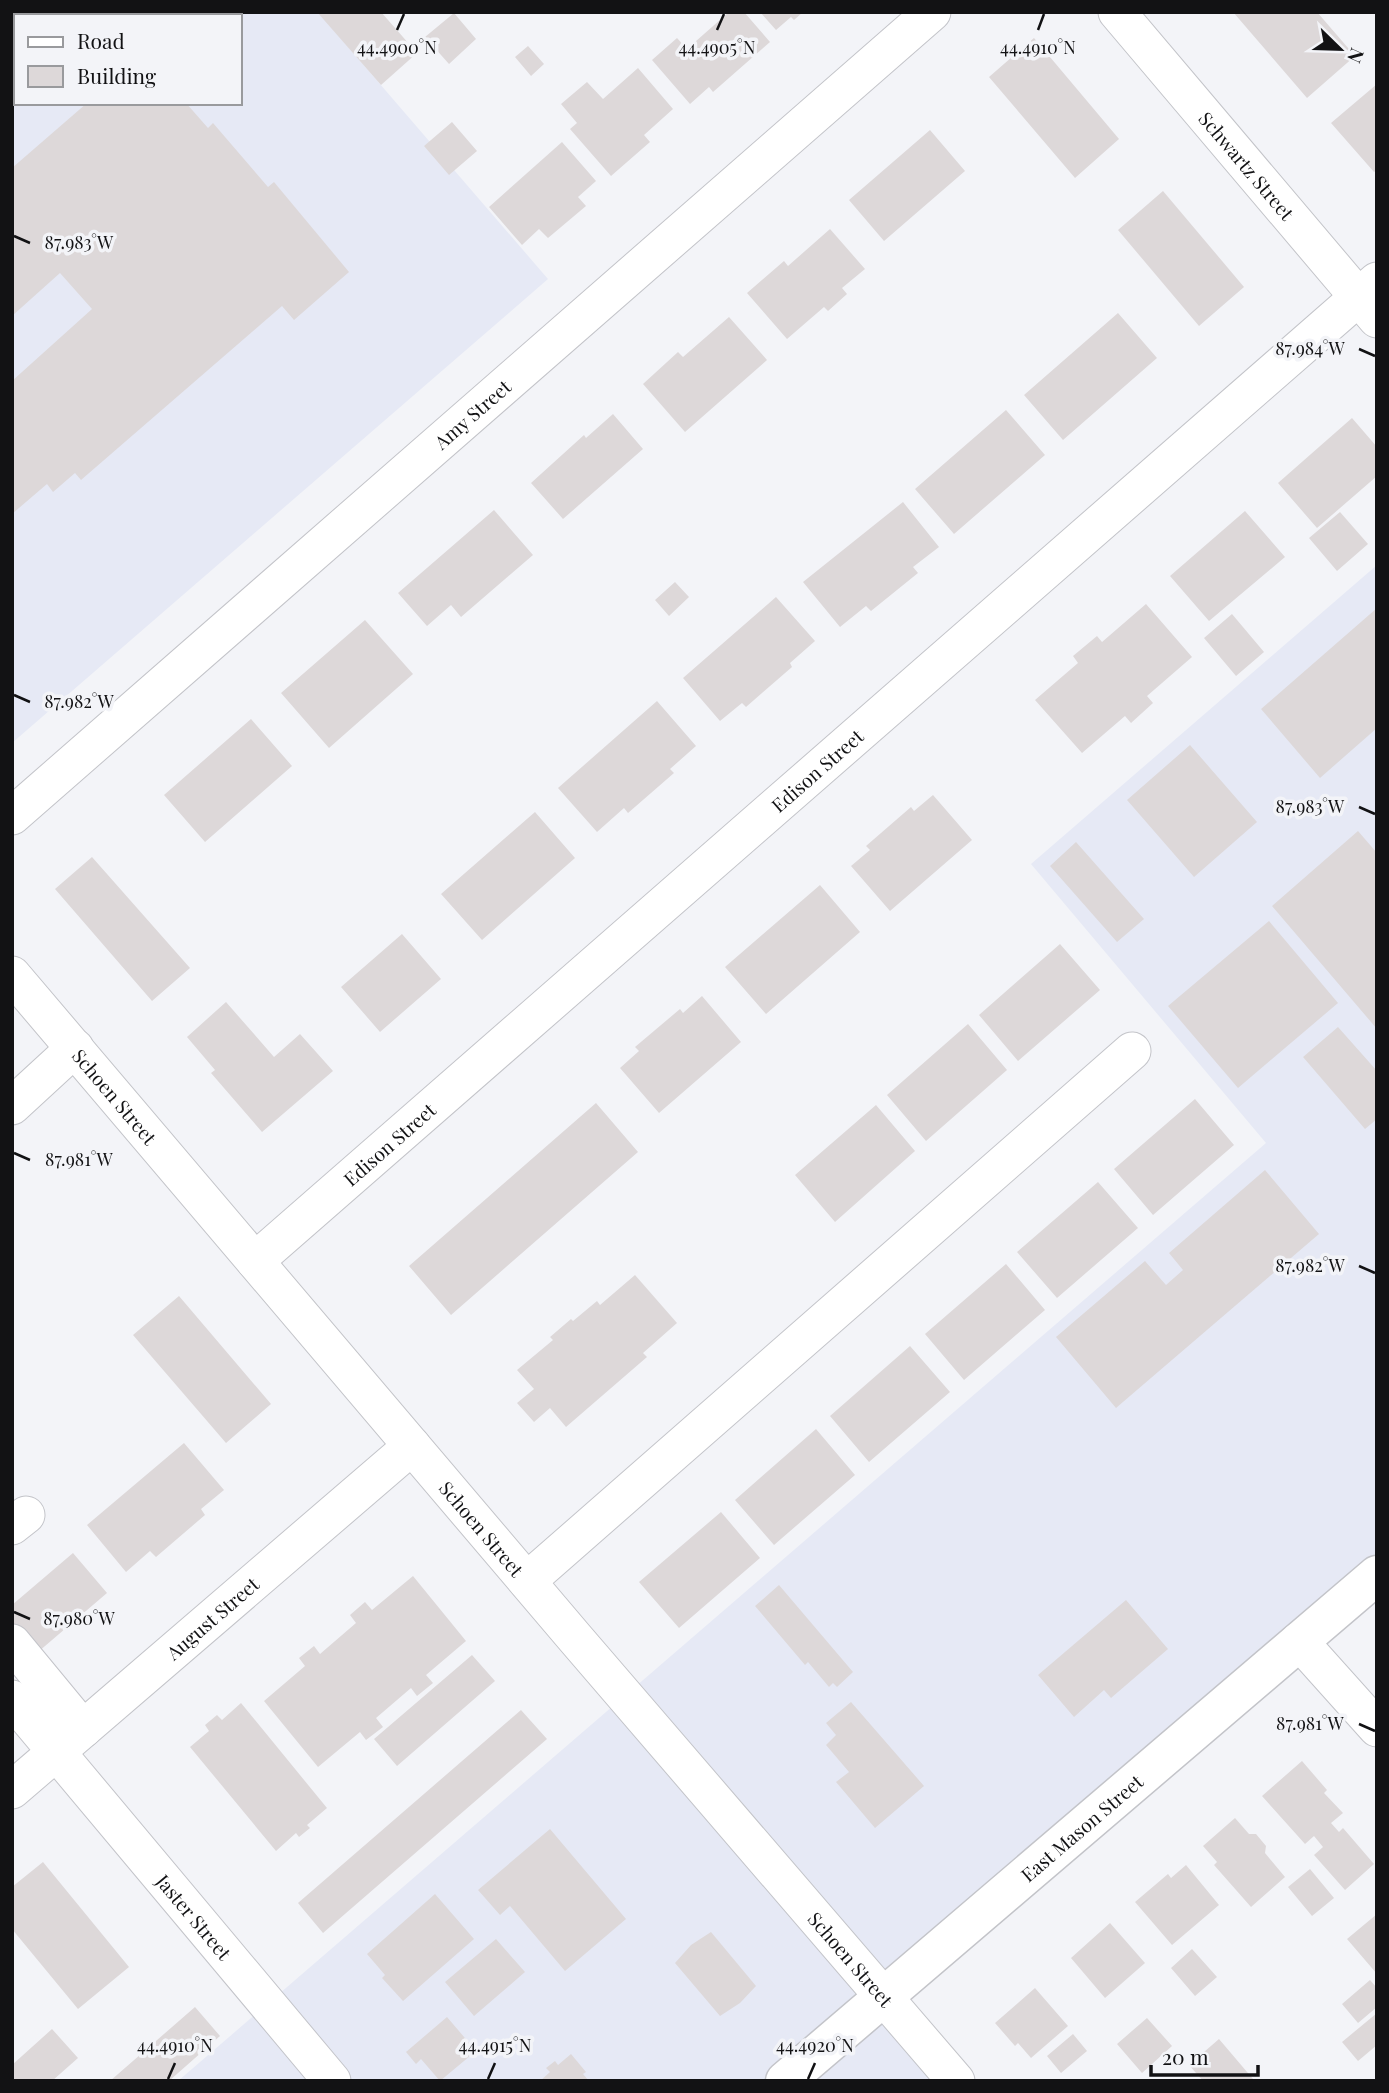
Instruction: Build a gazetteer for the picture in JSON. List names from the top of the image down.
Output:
{
  "streets": {
    "main road": ["East Mason Street"],
    "street": [
      "Schwartz Street",
      "Amy Street",
      "Edison Street",
      "Schoen Street",
      "August Street",
      "Jaster Street"
    ]
  },
  "crossings": [
    ["Schwartz Street", "Edison Street"],
    ["Edison Street", "Schoen Street"],
    ["Schoen Street", "August Street"],
    ["Schoen Street", "East Mason Street"],
    ["August Street", "Jaster Street"]
  ],
  "legend": ["Road", "Building"],
  "scale_bar": "20 m",
  "north": "bottom right",
  "coordinates": [
    "44.4900°N",
    "44.4905°N",
    "44.4910°N",
    "87.983°W",
    "87.984°W",
    "87.982°W",
    "87.981°W",
    "87.980°W",
    "44.4915°N",
    "44.4920°N"
  ]
}
